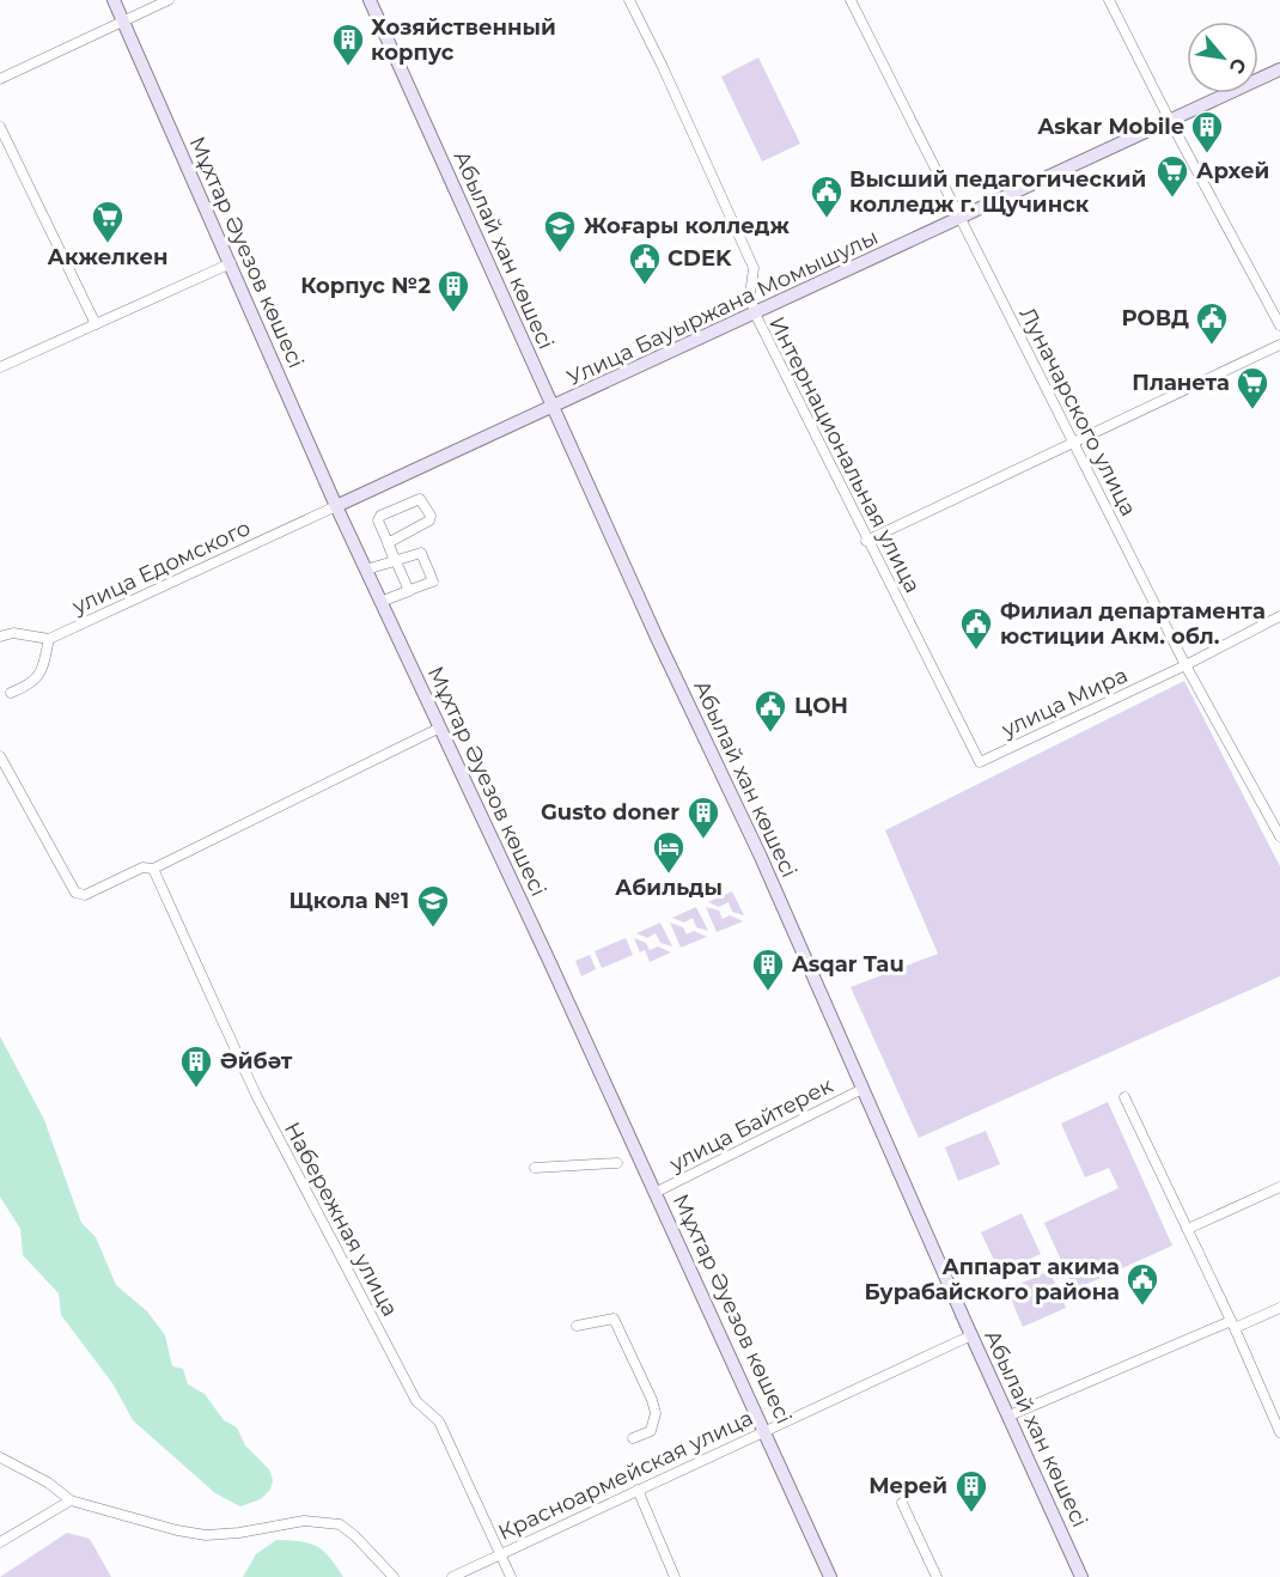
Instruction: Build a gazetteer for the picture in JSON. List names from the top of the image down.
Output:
{
  "streets": {
    "street": [
      "Абылай хан көшесі",
      "Мұхтар Әуезов көшесі",
      "Улица Бауыржана Момышулы",
      "Луначарского улица",
      "Интернациональная улица",
      "улица Едомского",
      "улица Мира",
      "улица Байтерек",
      "Набережная улица",
      "Красноармейская улица"
    ]
  },
  "crossings": [
    ["Абылай хан көшесі", "Улица Бауыржана Момышулы"],
    ["Абылай хан көшесі", "улица Байтерек"],
    ["Абылай хан көшесі", "Красноармейская улица"],
    ["Мұхтар Әуезов көшесі", "Улица Бауыржана Момышулы"],
    ["Мұхтар Әуезов көшесі", "улица Едомского"],
    ["Мұхтар Әуезов көшесі", "улица Байтерек"],
    ["Мұхтар Әуезов көшесі", "Красноармейская улица"],
    ["Улица Бауыржана Момышулы", "Луначарского улица"],
    ["Улица Бауыржана Момышулы", "Интернациональная улица"],
    ["Улица Бауыржана Момышулы", "улица Едомского"],
    ["Луначарского улица", "улица Мира"],
    ["Интернациональная улица", "улица Мира"],
    ["Набережная улица", "Красноармейская улица"]
  ],
  "places": {
    "building": [
      "Хозяйственный корпус",
      "Askar Mobile",
      "Корпус №2",
      "Gusto doner",
      "Asqar Tau",
      "Әйбәт",
      "Мерей"
    ],
    "supermarket": ["Архей", "Акжелкен", "Планета"],
    "public building": [
      "Высший педагогический колледж г. Щучинск",
      "CDEK",
      "РОВД",
      "Филиал департамента юстиции Акм. обл.",
      "ЦОН",
      "Аппарат акима Бурабайского района"
    ],
    "school or university": ["Жоғары колледж", "Щкола №1"],
    "hotel": ["Абильды"]
  },
  "north": "bottom right"
}
